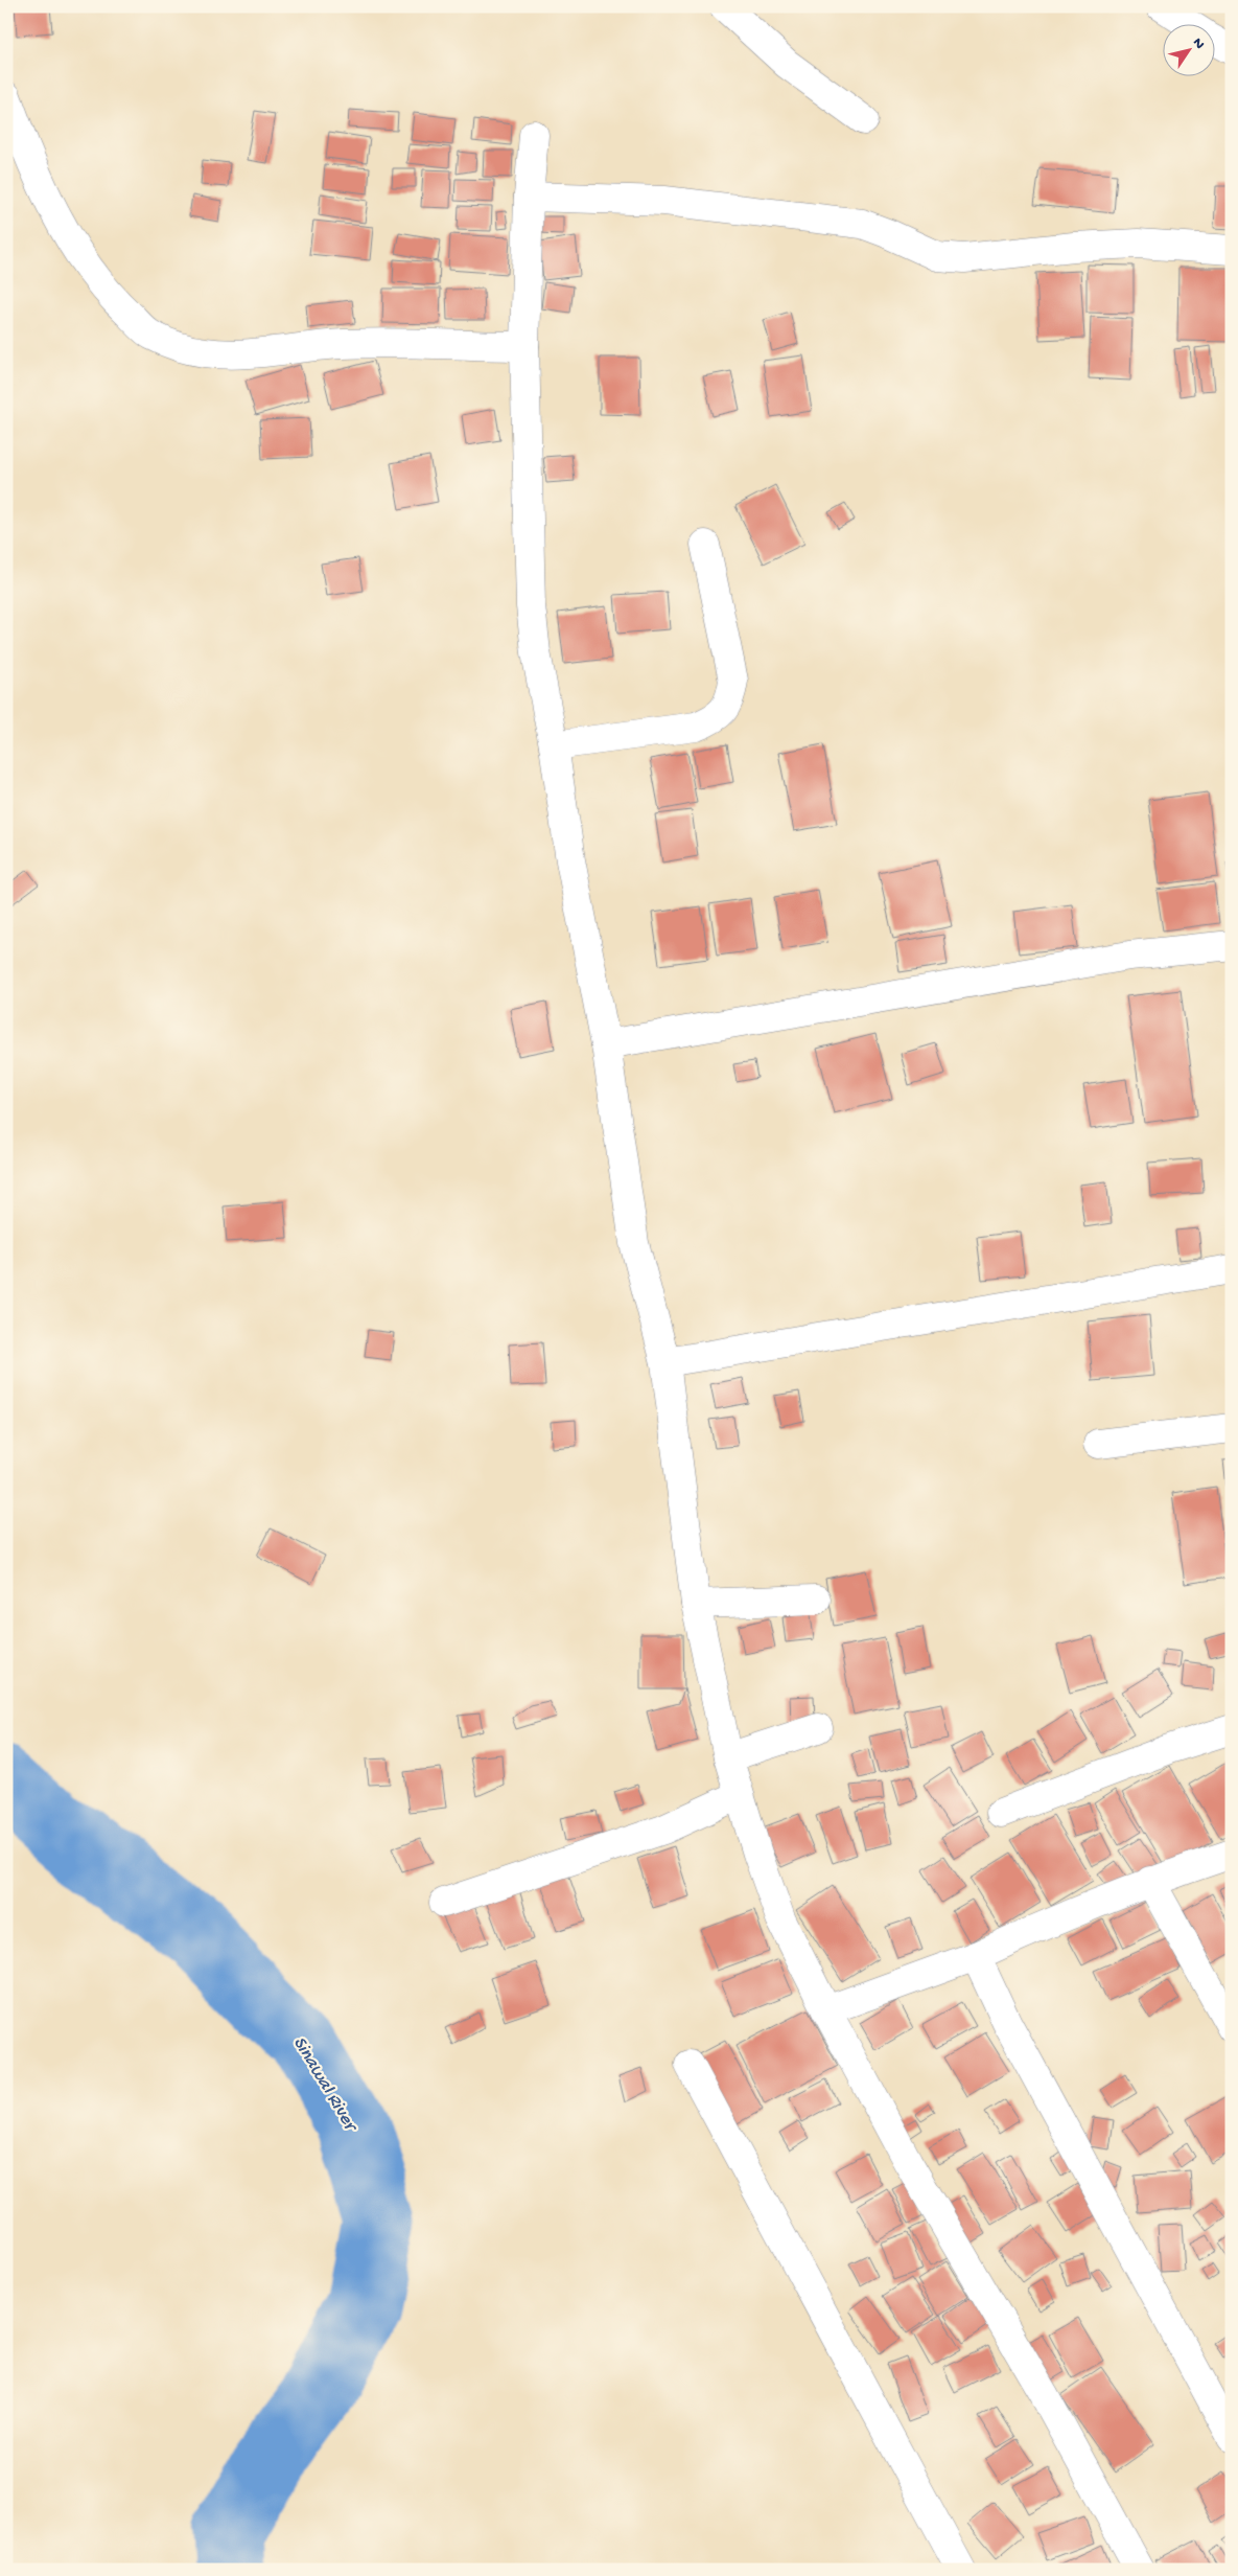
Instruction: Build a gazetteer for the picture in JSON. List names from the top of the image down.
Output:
{
  "water": ["Sinawal River"],
  "north": "top right"
}
